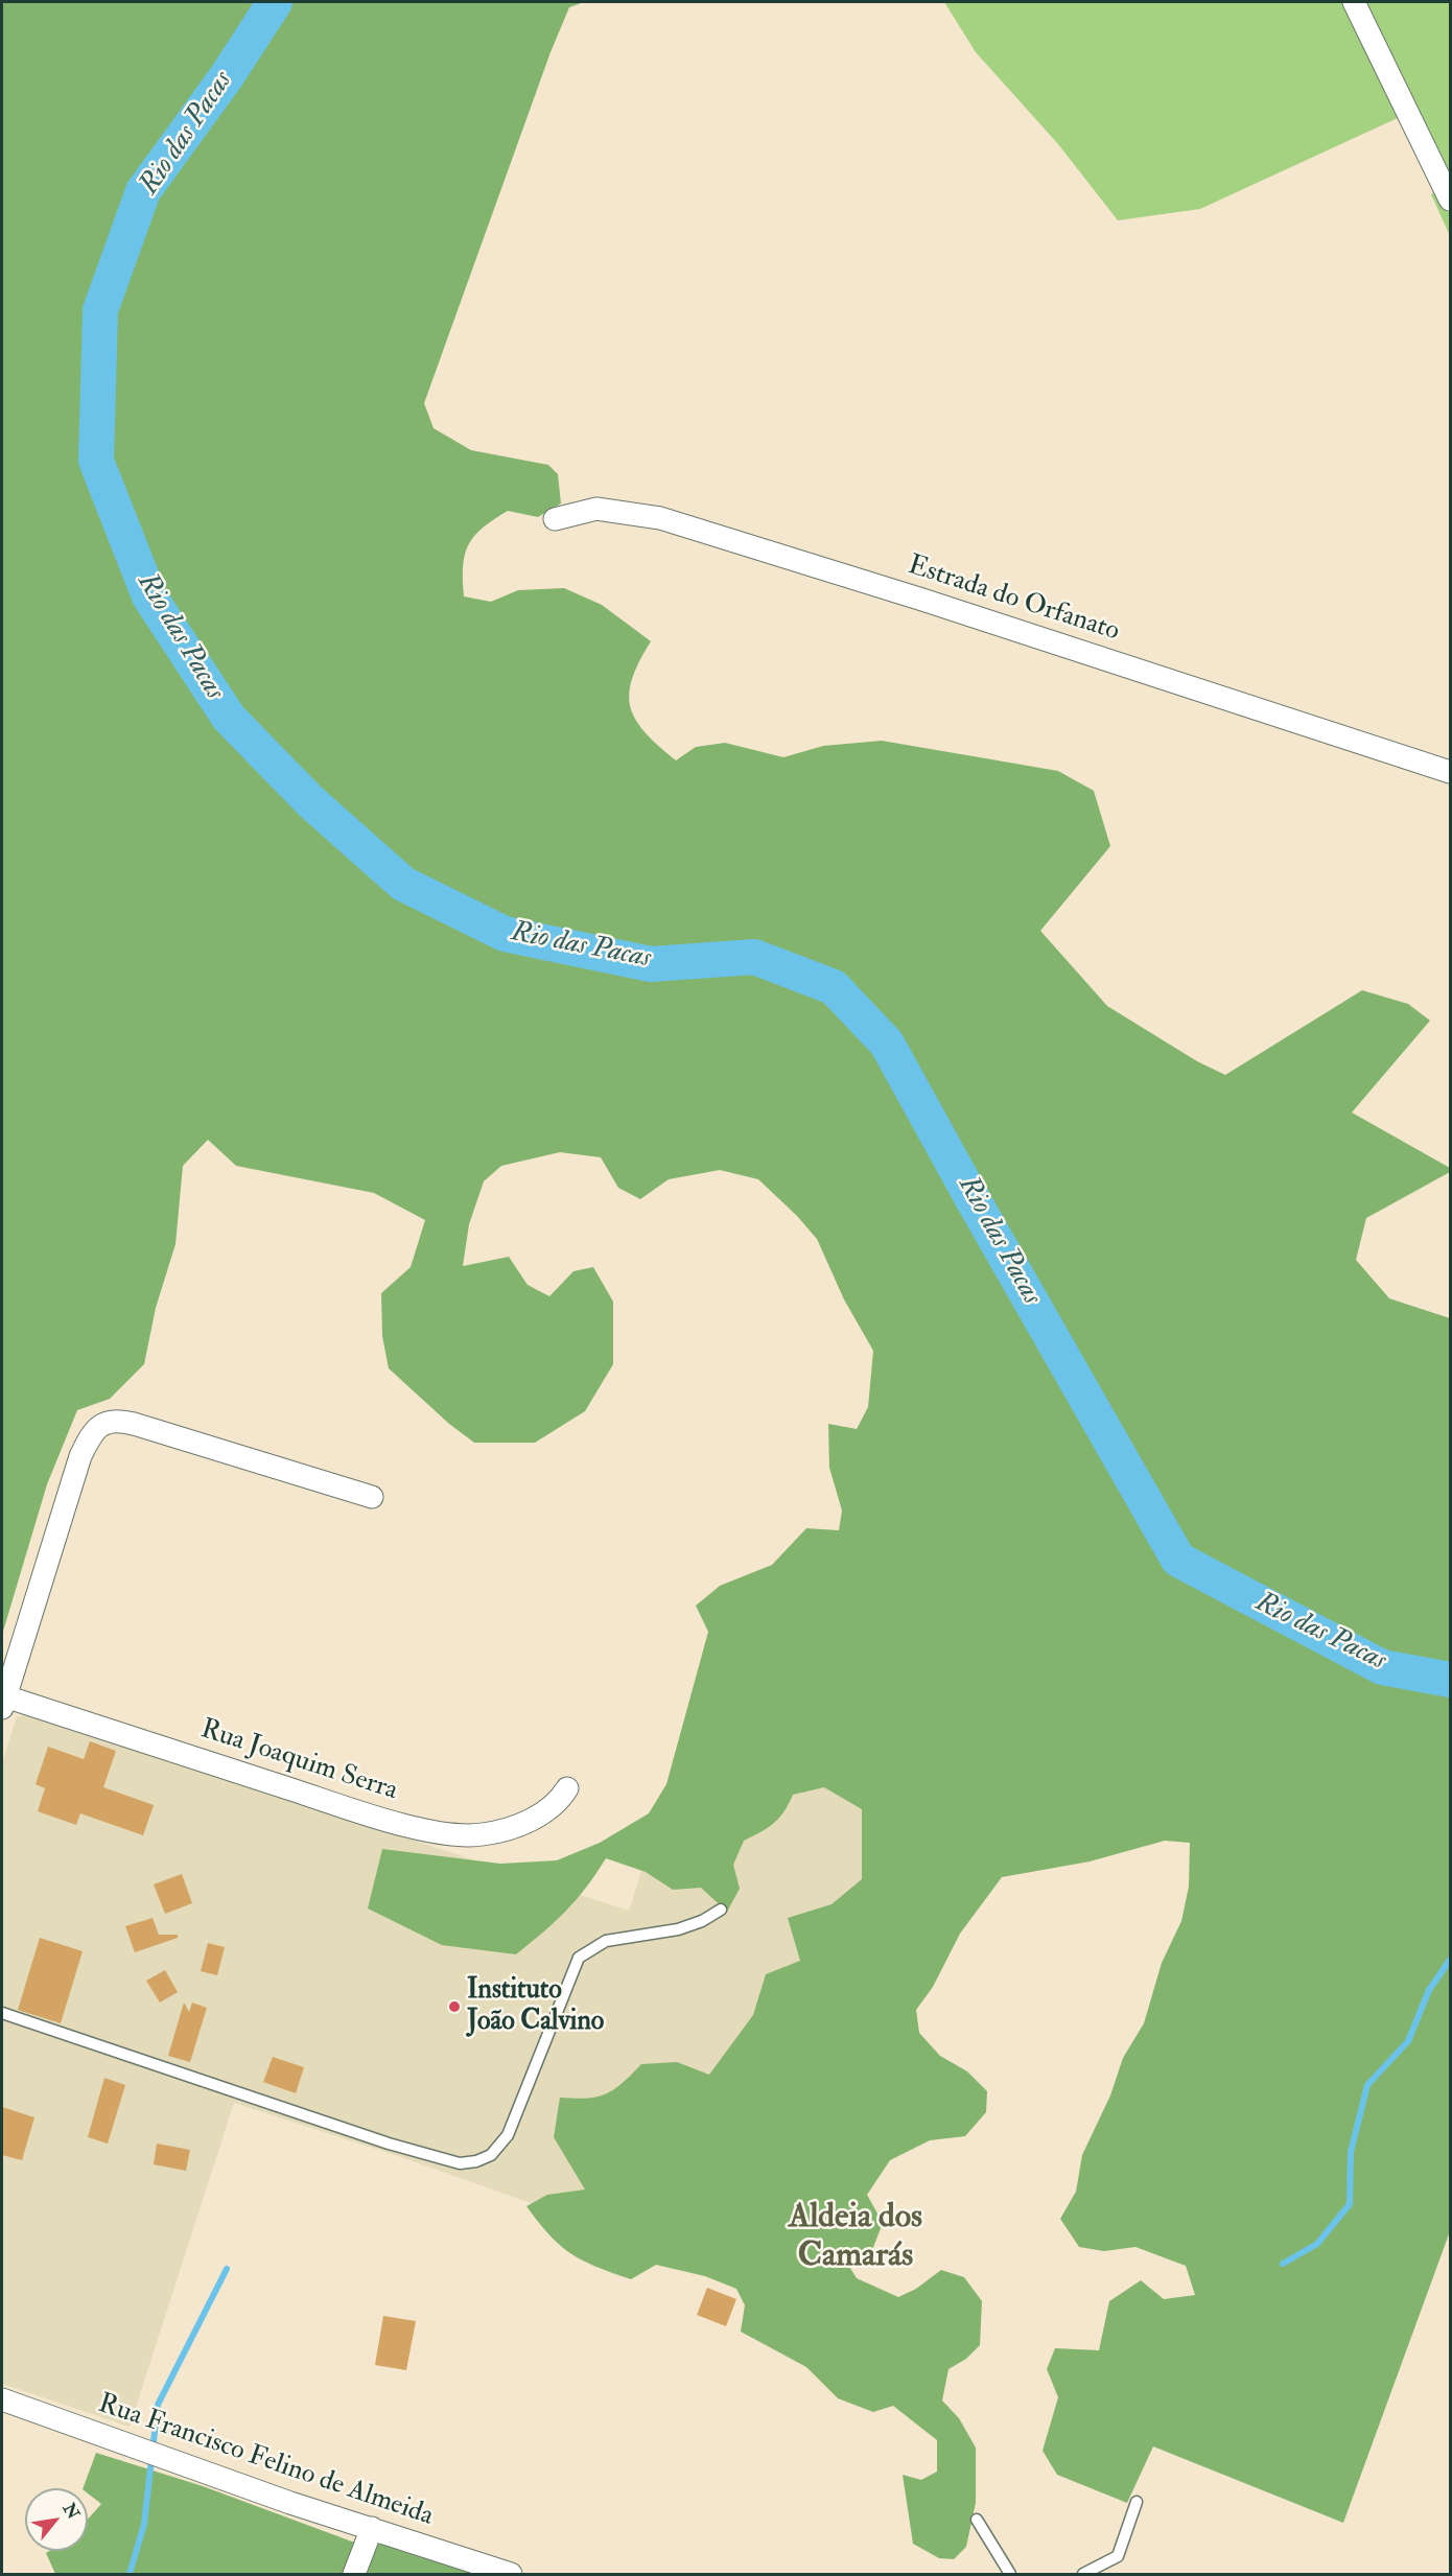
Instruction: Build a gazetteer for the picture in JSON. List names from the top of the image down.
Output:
{
  "streets": {
    "street": ["Estrada do Orfanato", "Rua Joaquim Serra", "Rua Francisco Felino de Almeida"]
  },
  "districts": ["Aldeia dos Camarás"],
  "water": ["Rio das Pacas"],
  "places": ["Instituto João Calvino"],
  "north": "top right"
}
